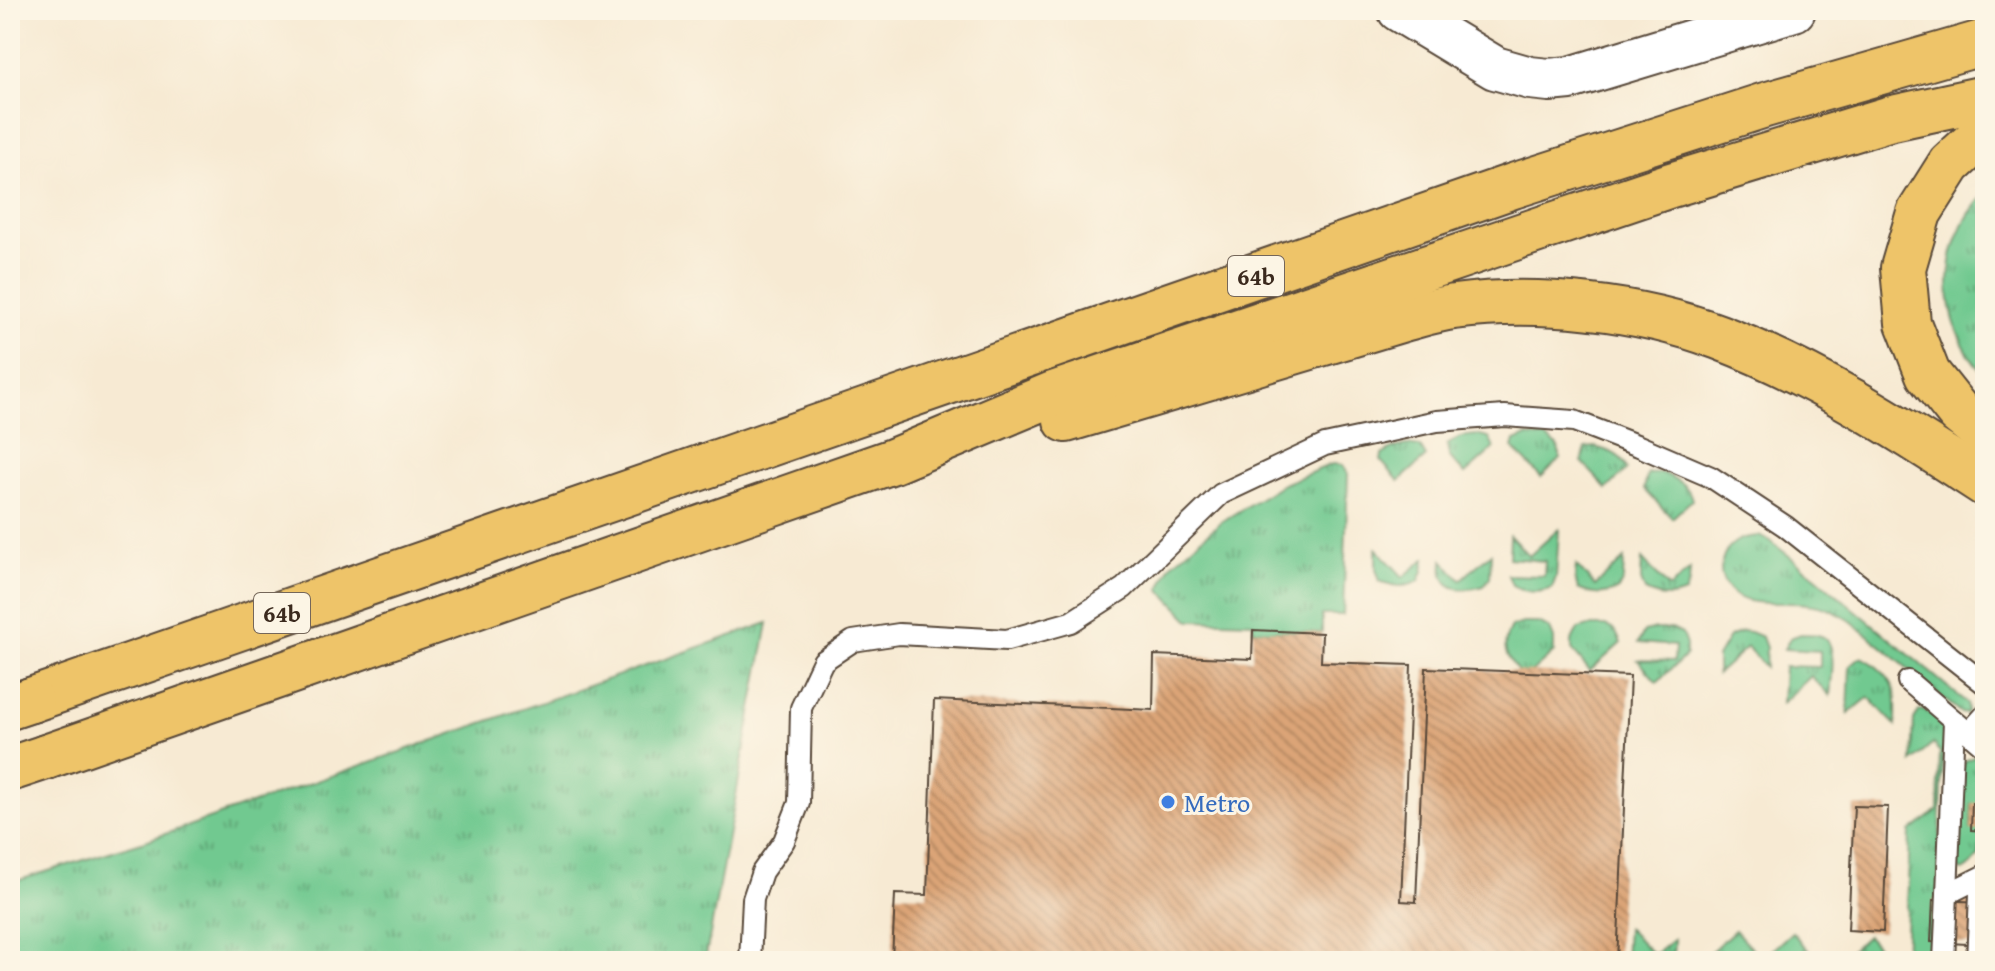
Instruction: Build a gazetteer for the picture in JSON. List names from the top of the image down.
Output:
{
  "streets": {
    "main road": ["64b"]
  },
  "places": ["Metro"]
}
